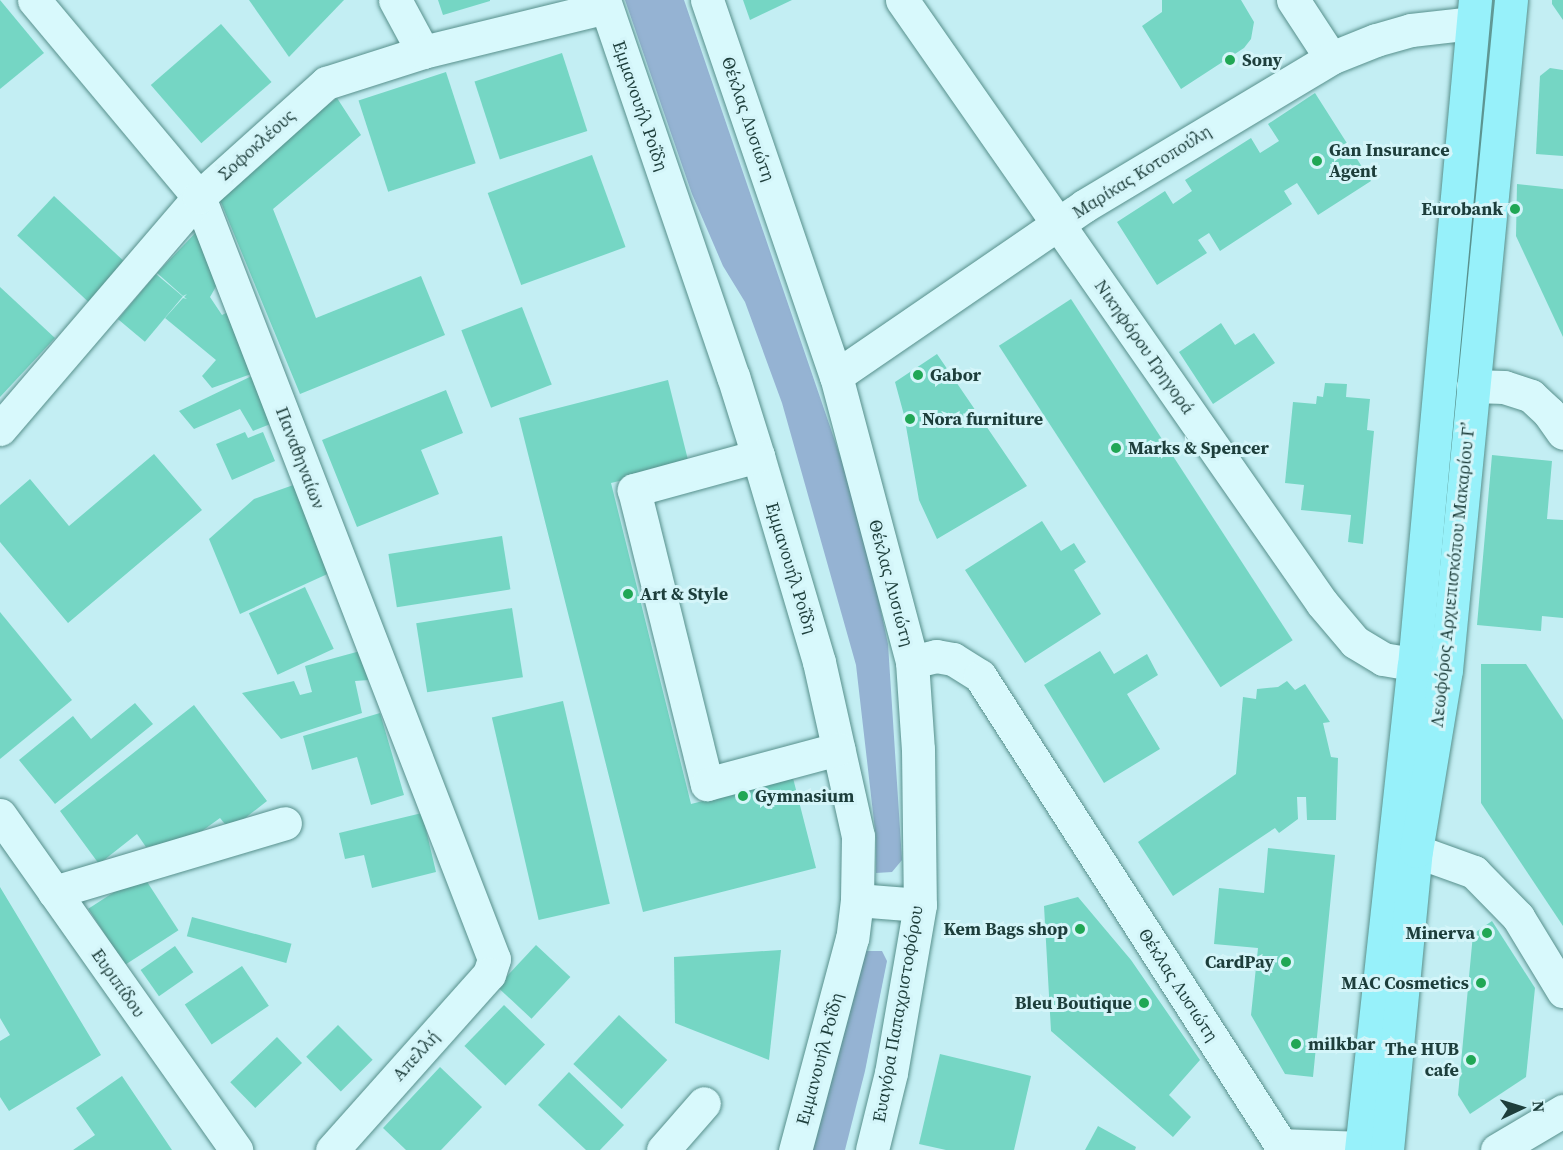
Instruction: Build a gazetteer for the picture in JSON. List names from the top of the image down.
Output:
{
  "streets": {
    "main road": ["Λεωφόρος Αρχιεπισκόπου Μακαρίου Γ’"],
    "street": [
      "Εμμανουήλ Ροΐδη",
      "Θέκλας Λυσιώτη",
      "Σοφοκλέους",
      "Μαρίκας Κοτοπούλη",
      "Νικηφόρου Γρηγορά",
      "Παναθηναίων",
      "Ευριπίδου",
      "Ευαγόρα Παπαχριστοφόρου",
      "Απελλή"
    ]
  },
  "crossings": [
    ["Εμμανουήλ Ροΐδη", "Σοφοκλέους"],
    ["Θέκλας Λυσιώτη", "Μαρίκας Κοτοπούλη"],
    ["Θέκλας Λυσιώτη", "Λεωφόρος Αρχιεπισκόπου Μακαρίου Γ’"],
    ["Θέκλας Λυσιώτη", "Ευαγόρα Παπαχριστοφόρου"],
    ["Σοφοκλέους", "Παναθηναίων"],
    ["Μαρίκας Κοτοπούλη", "Νικηφόρου Γρηγορά"],
    ["Μαρίκας Κοτοπούλη", "Λεωφόρος Αρχιεπισκόπου Μακαρίου Γ’"],
    ["Νικηφόρου Γρηγορά", "Λεωφόρος Αρχιεπισκόπου Μακαρίου Γ’"],
    ["Παναθηναίων", "Απελλή"]
  ],
  "places": [
    "Sony",
    "Gan Insurance Agent",
    "Eurobank",
    "Gabor",
    "Nora furniture",
    "Marks & Spencer",
    "Art & Style",
    "Gymnasium",
    "Kem Bags shop",
    "Minerva",
    "CardPay",
    "MAC Cosmetics",
    "Bleu Boutique",
    "milkbar",
    "The HUB cafe"
  ],
  "north": "right"
}
